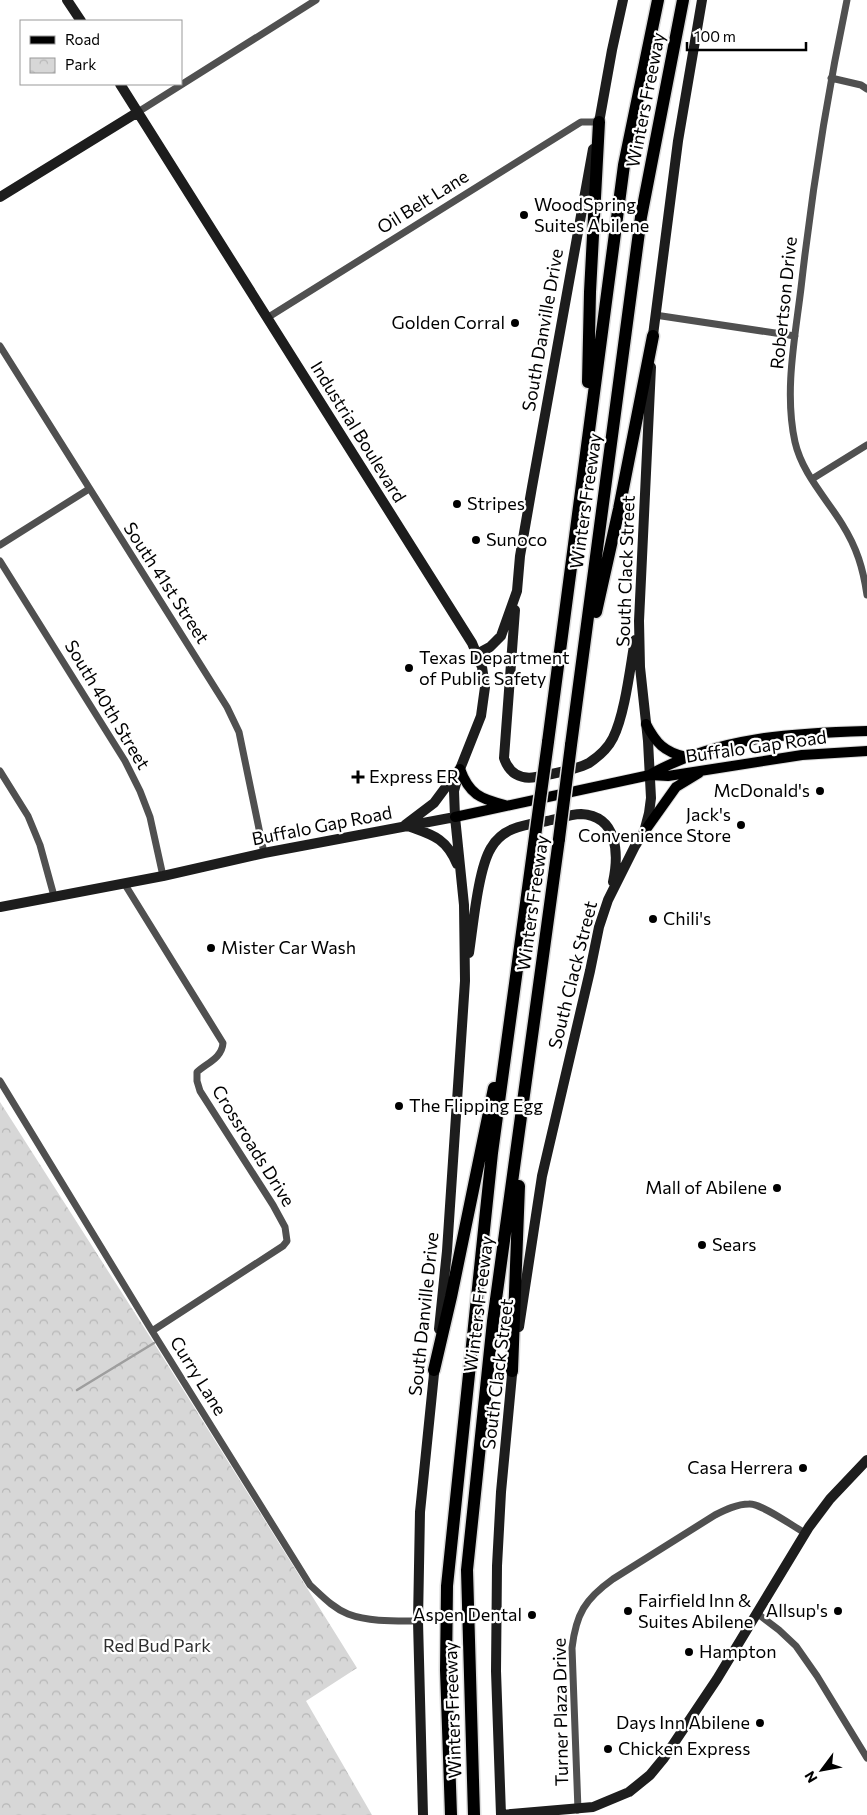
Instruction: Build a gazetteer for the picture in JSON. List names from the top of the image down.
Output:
{
  "streets": {
    "highway": ["Winters Freeway"],
    "main road": [
      "South Danville Drive",
      "Industrial Boulevard",
      "South Clack Street",
      "Buffalo Gap Road"
    ],
    "street": [
      "Oil Belt Lane",
      "Robertson Drive",
      "South 41st Street",
      "South 40th Street",
      "Crossroads Drive",
      "Curry Lane",
      "Turner Plaza Drive"
    ]
  },
  "crossings": [
    ["Oil Belt Lane", "South Danville Drive"],
    ["Oil Belt Lane", "Industrial Boulevard"],
    ["South Danville Drive", "Industrial Boulevard"],
    ["South Danville Drive", "Buffalo Gap Road"],
    ["South Danville Drive", "Curry Lane"],
    ["Industrial Boulevard", "Buffalo Gap Road"],
    ["South Clack Street", "Buffalo Gap Road"],
    ["South 41st Street", "Buffalo Gap Road"],
    ["South 40th Street", "Buffalo Gap Road"],
    ["Buffalo Gap Road", "Crossroads Drive"],
    ["Crossroads Drive", "Curry Lane"]
  ],
  "parks": ["Red Bud Park"],
  "places": {
    "other": [
      "WoodSpring Suites Abilene",
      "Golden Corral",
      "Stripes",
      "Sunoco",
      "Texas Department of Public Safety",
      "McDonald's",
      "Jack's Convenience Store",
      "Chili's",
      "Mister Car Wash",
      "The Flipping Egg",
      "Mall of Abilene",
      "Sears",
      "Casa Herrera",
      "Fairfield Inn & Suites Abilene",
      "Allsup's",
      "Aspen Dental",
      "Hampton",
      "Days Inn Abilene",
      "Chicken Express"
    ],
    "health": ["Express ER"]
  },
  "legend": ["Road", "Park"],
  "scale_bar": "100 m",
  "north": "bottom left"
}
